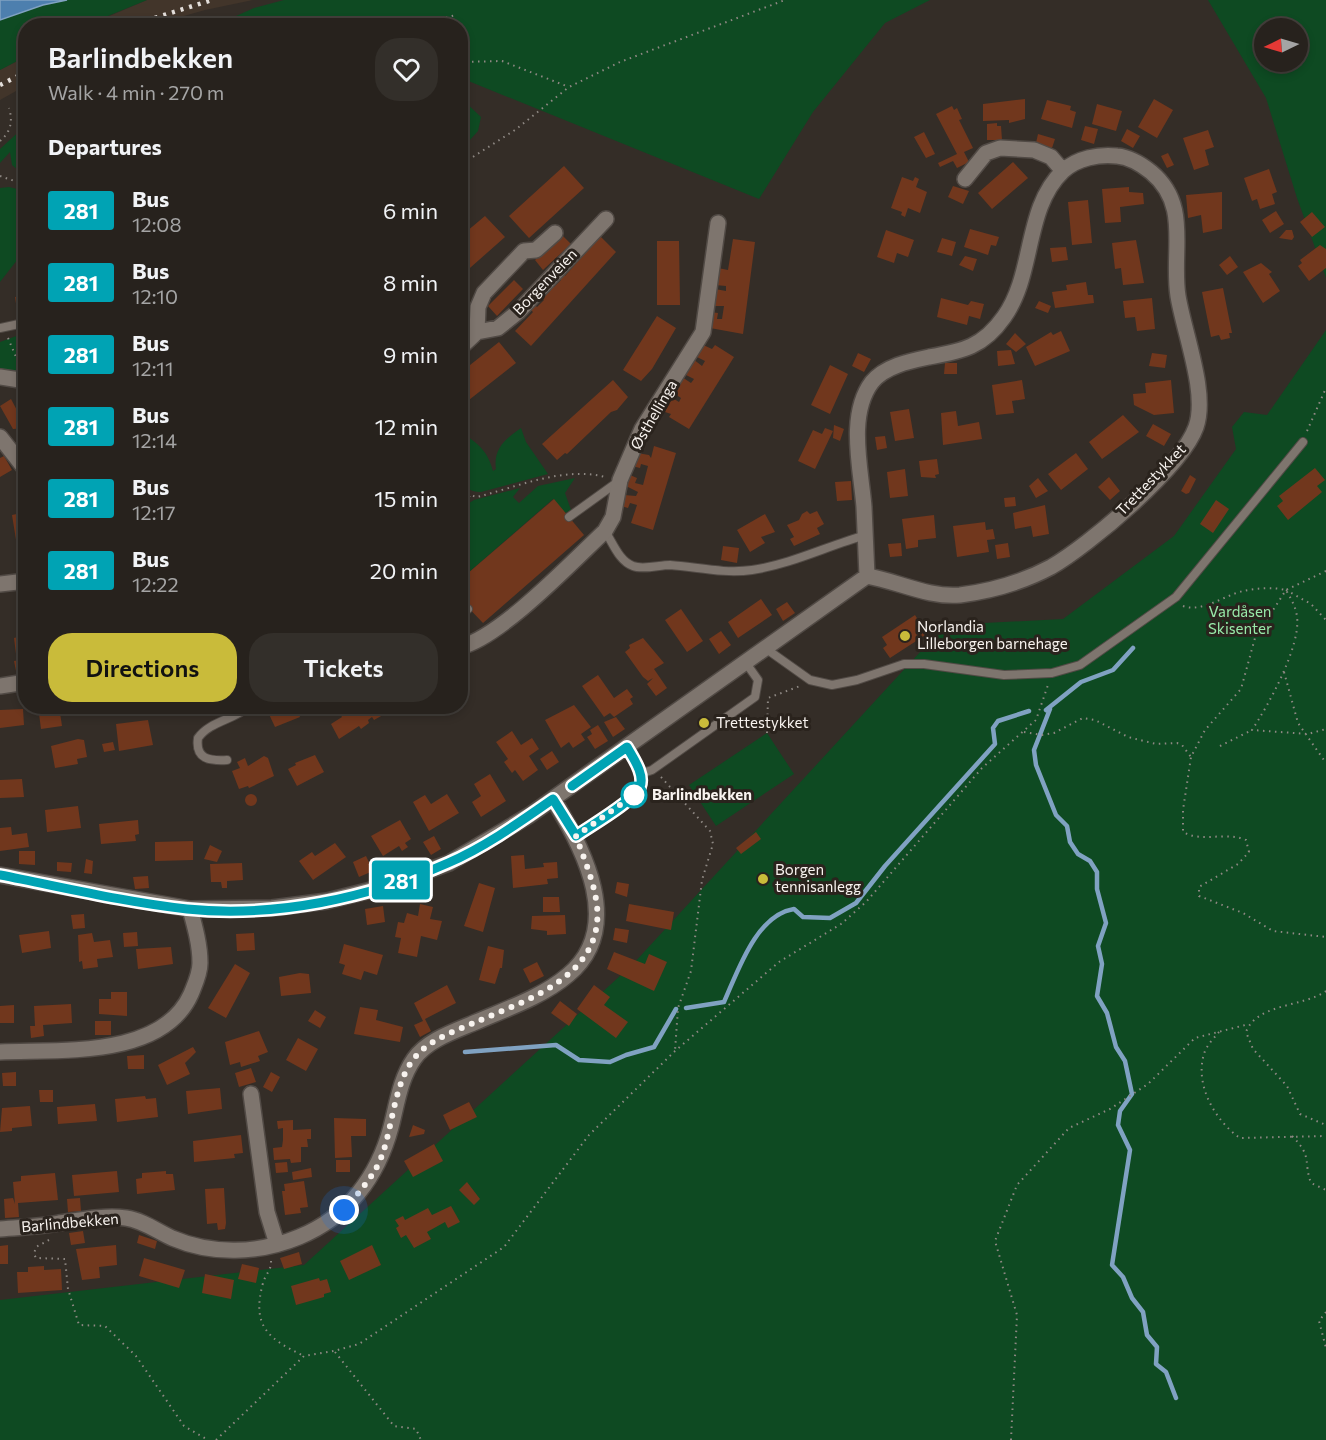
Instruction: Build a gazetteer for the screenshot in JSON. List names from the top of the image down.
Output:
{
  "streets": {
    "street": [
      "Borgenveien",
      "Østhellinga",
      "Trettestykket",
      "Barlindbekken"
    ]
  },
  "parks": ["Vardåsen Skisenter"],
  "places": [
    "Norlandia Lilleborgen barnehage",
    "Trettestykket",
    "Barlindbekken",
    "Borgen tennisanlegg"
  ],
  "lines": ["bus line 281"],
  "north": "left",
  "page": {
    "on_map": "281",
    "heading": [
      ["Barlindbekken", "Walk · 4 min · 270 m"],
      "Departures"
    ],
    "list": [
      {
        "mark": "281",
        "name": "Bus",
        "note": "12:08",
        "value": "6 min"
      },
      {
        "mark": "281",
        "name": "Bus",
        "note": "12:10",
        "value": "8 min"
      },
      {
        "mark": "281",
        "name": "Bus",
        "note": "12:11",
        "value": "9 min"
      },
      {
        "mark": "281",
        "name": "Bus",
        "note": "12:14",
        "value": "12 min"
      },
      {
        "mark": "281",
        "name": "Bus",
        "note": "12:17",
        "value": "15 min"
      },
      {
        "mark": "281",
        "name": "Bus",
        "note": "12:22",
        "value": "20 min"
      }
    ],
    "buttons": ["Directions", "Tickets"]
  }
}
